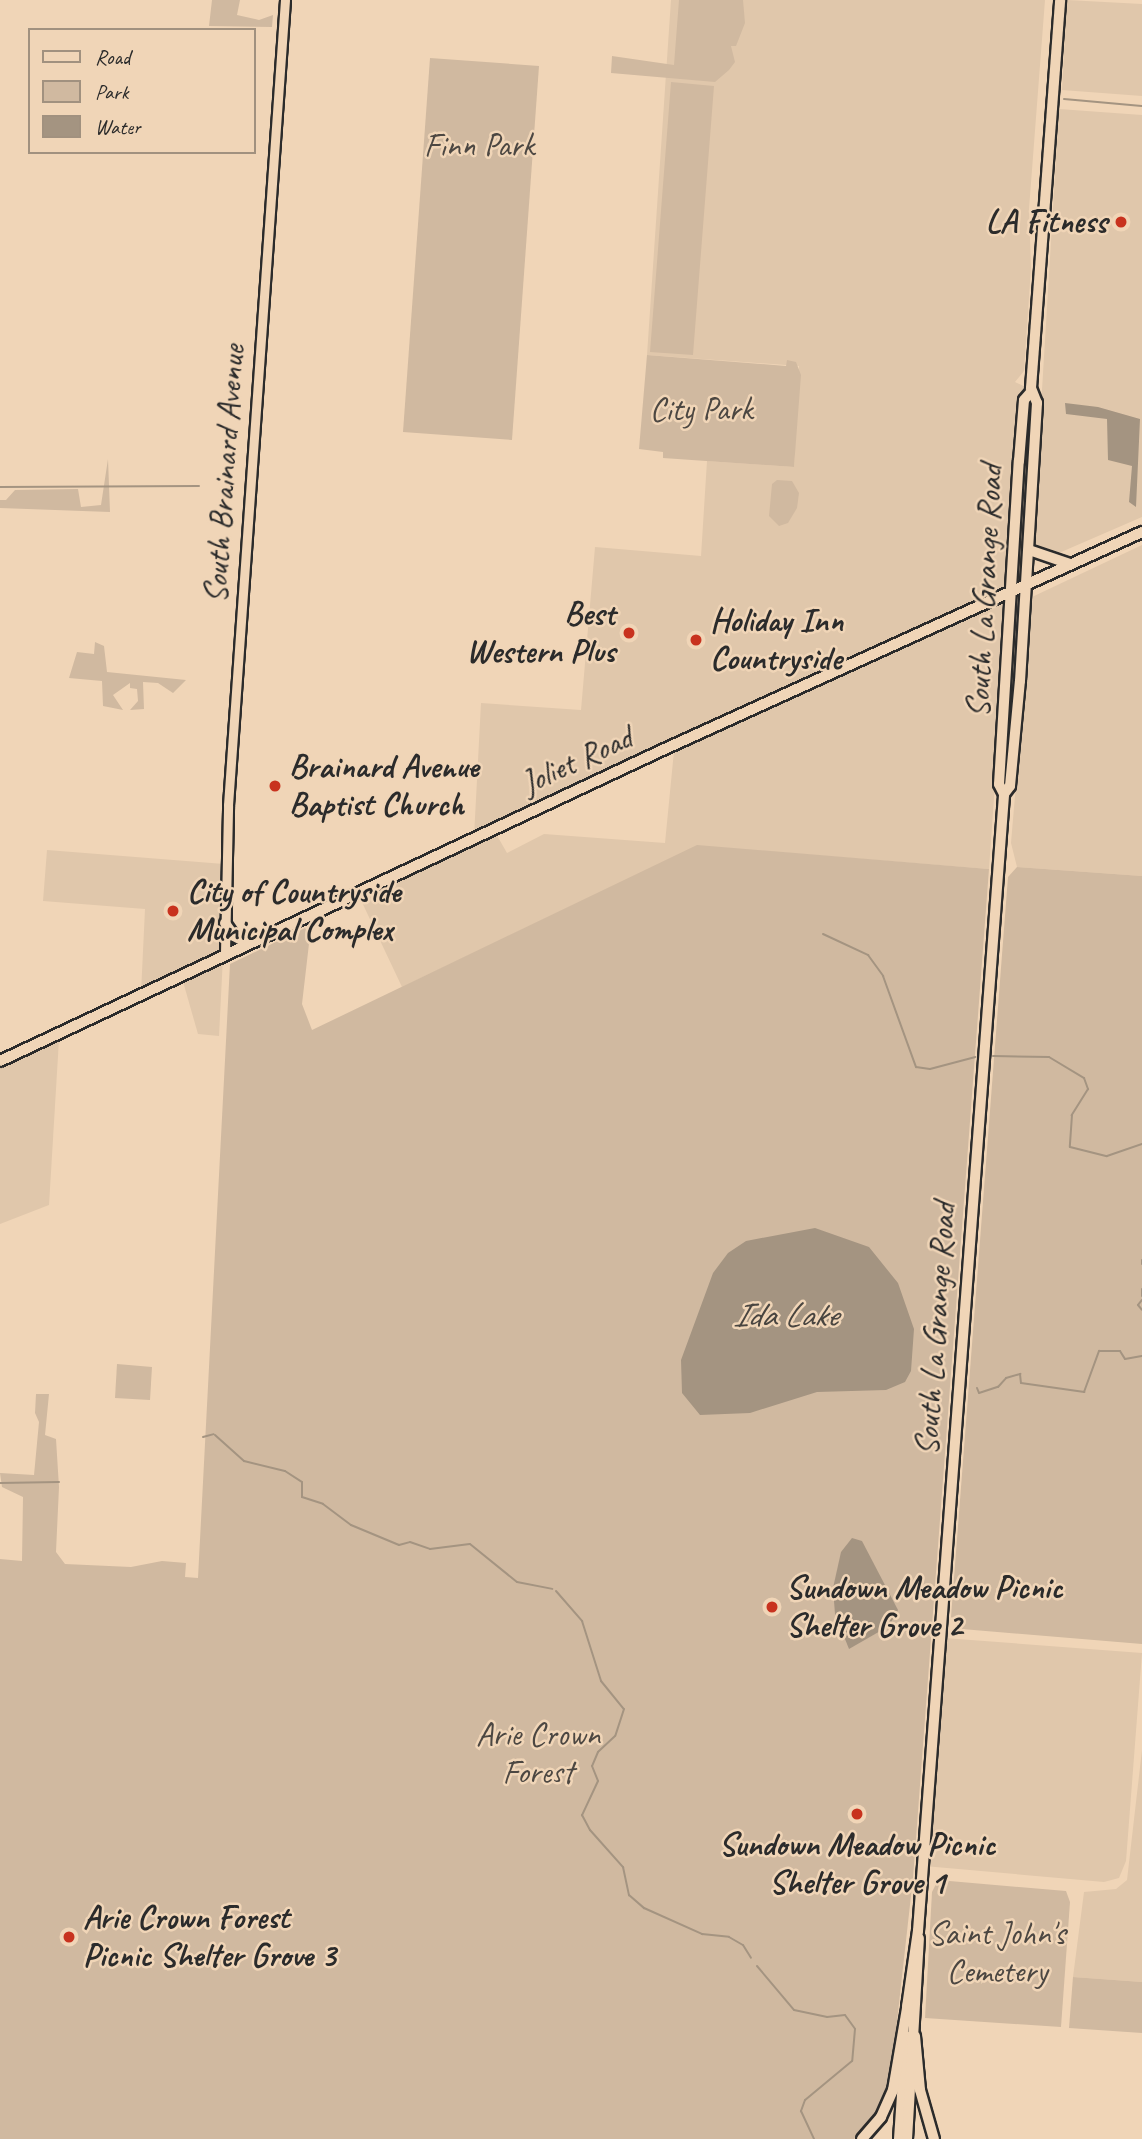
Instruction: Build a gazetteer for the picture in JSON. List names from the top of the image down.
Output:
{
  "streets": {
    "main road": ["South La Grange Road", "Joliet Road"],
    "street": ["South Brainard Avenue"]
  },
  "crossings": [
    ["South Brainard Avenue", "Joliet Road"],
    ["South La Grange Road", "Joliet Road"]
  ],
  "water": ["Ida Lake"],
  "parks": [
    "Finn Park",
    "City Park",
    "Arie Crown Forest",
    "Saint John's Cemetery"
  ],
  "places": [
    "LA Fitness",
    "Best Western Plus",
    "Holiday Inn Countryside",
    "Brainard Avenue Baptist Church",
    "City of Countryside Municipal Complex",
    "Sundown Meadow Picnic Shelter Grove 2",
    "Sundown Meadow Picnic Shelter Grove 1",
    "Arie Crown Forest Picnic Shelter Grove 3"
  ],
  "legend": ["Road", "Park", "Water"]
}
